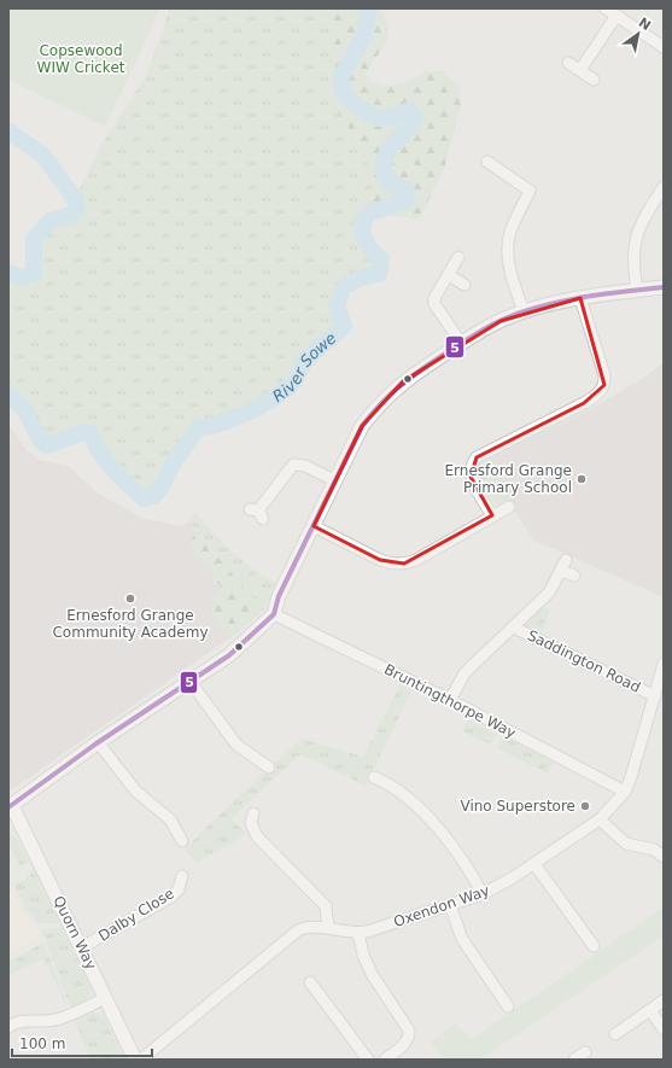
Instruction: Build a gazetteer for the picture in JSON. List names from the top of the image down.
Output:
{
  "streets": {
    "street": [
      "Saddington Road",
      "Bruntingthorpe Way",
      "Oxendon Way",
      "Dalby Close",
      "Quorn Way"
    ]
  },
  "crossings": [
    ["Saddington Road", "Oxendon Way"],
    ["Bruntingthorpe Way", "Oxendon Way"],
    ["Dalby Close", "Quorn Way"]
  ],
  "water": ["River Sowe"],
  "parks": ["Copsewood WIW Cricket"],
  "places": ["Ernesford Grange Primary School", "Ernesford Grange Community Academy", "Vino Superstore"],
  "lines": ["transit line 5"],
  "scale_bar": "100 m",
  "north": "top right"
}
